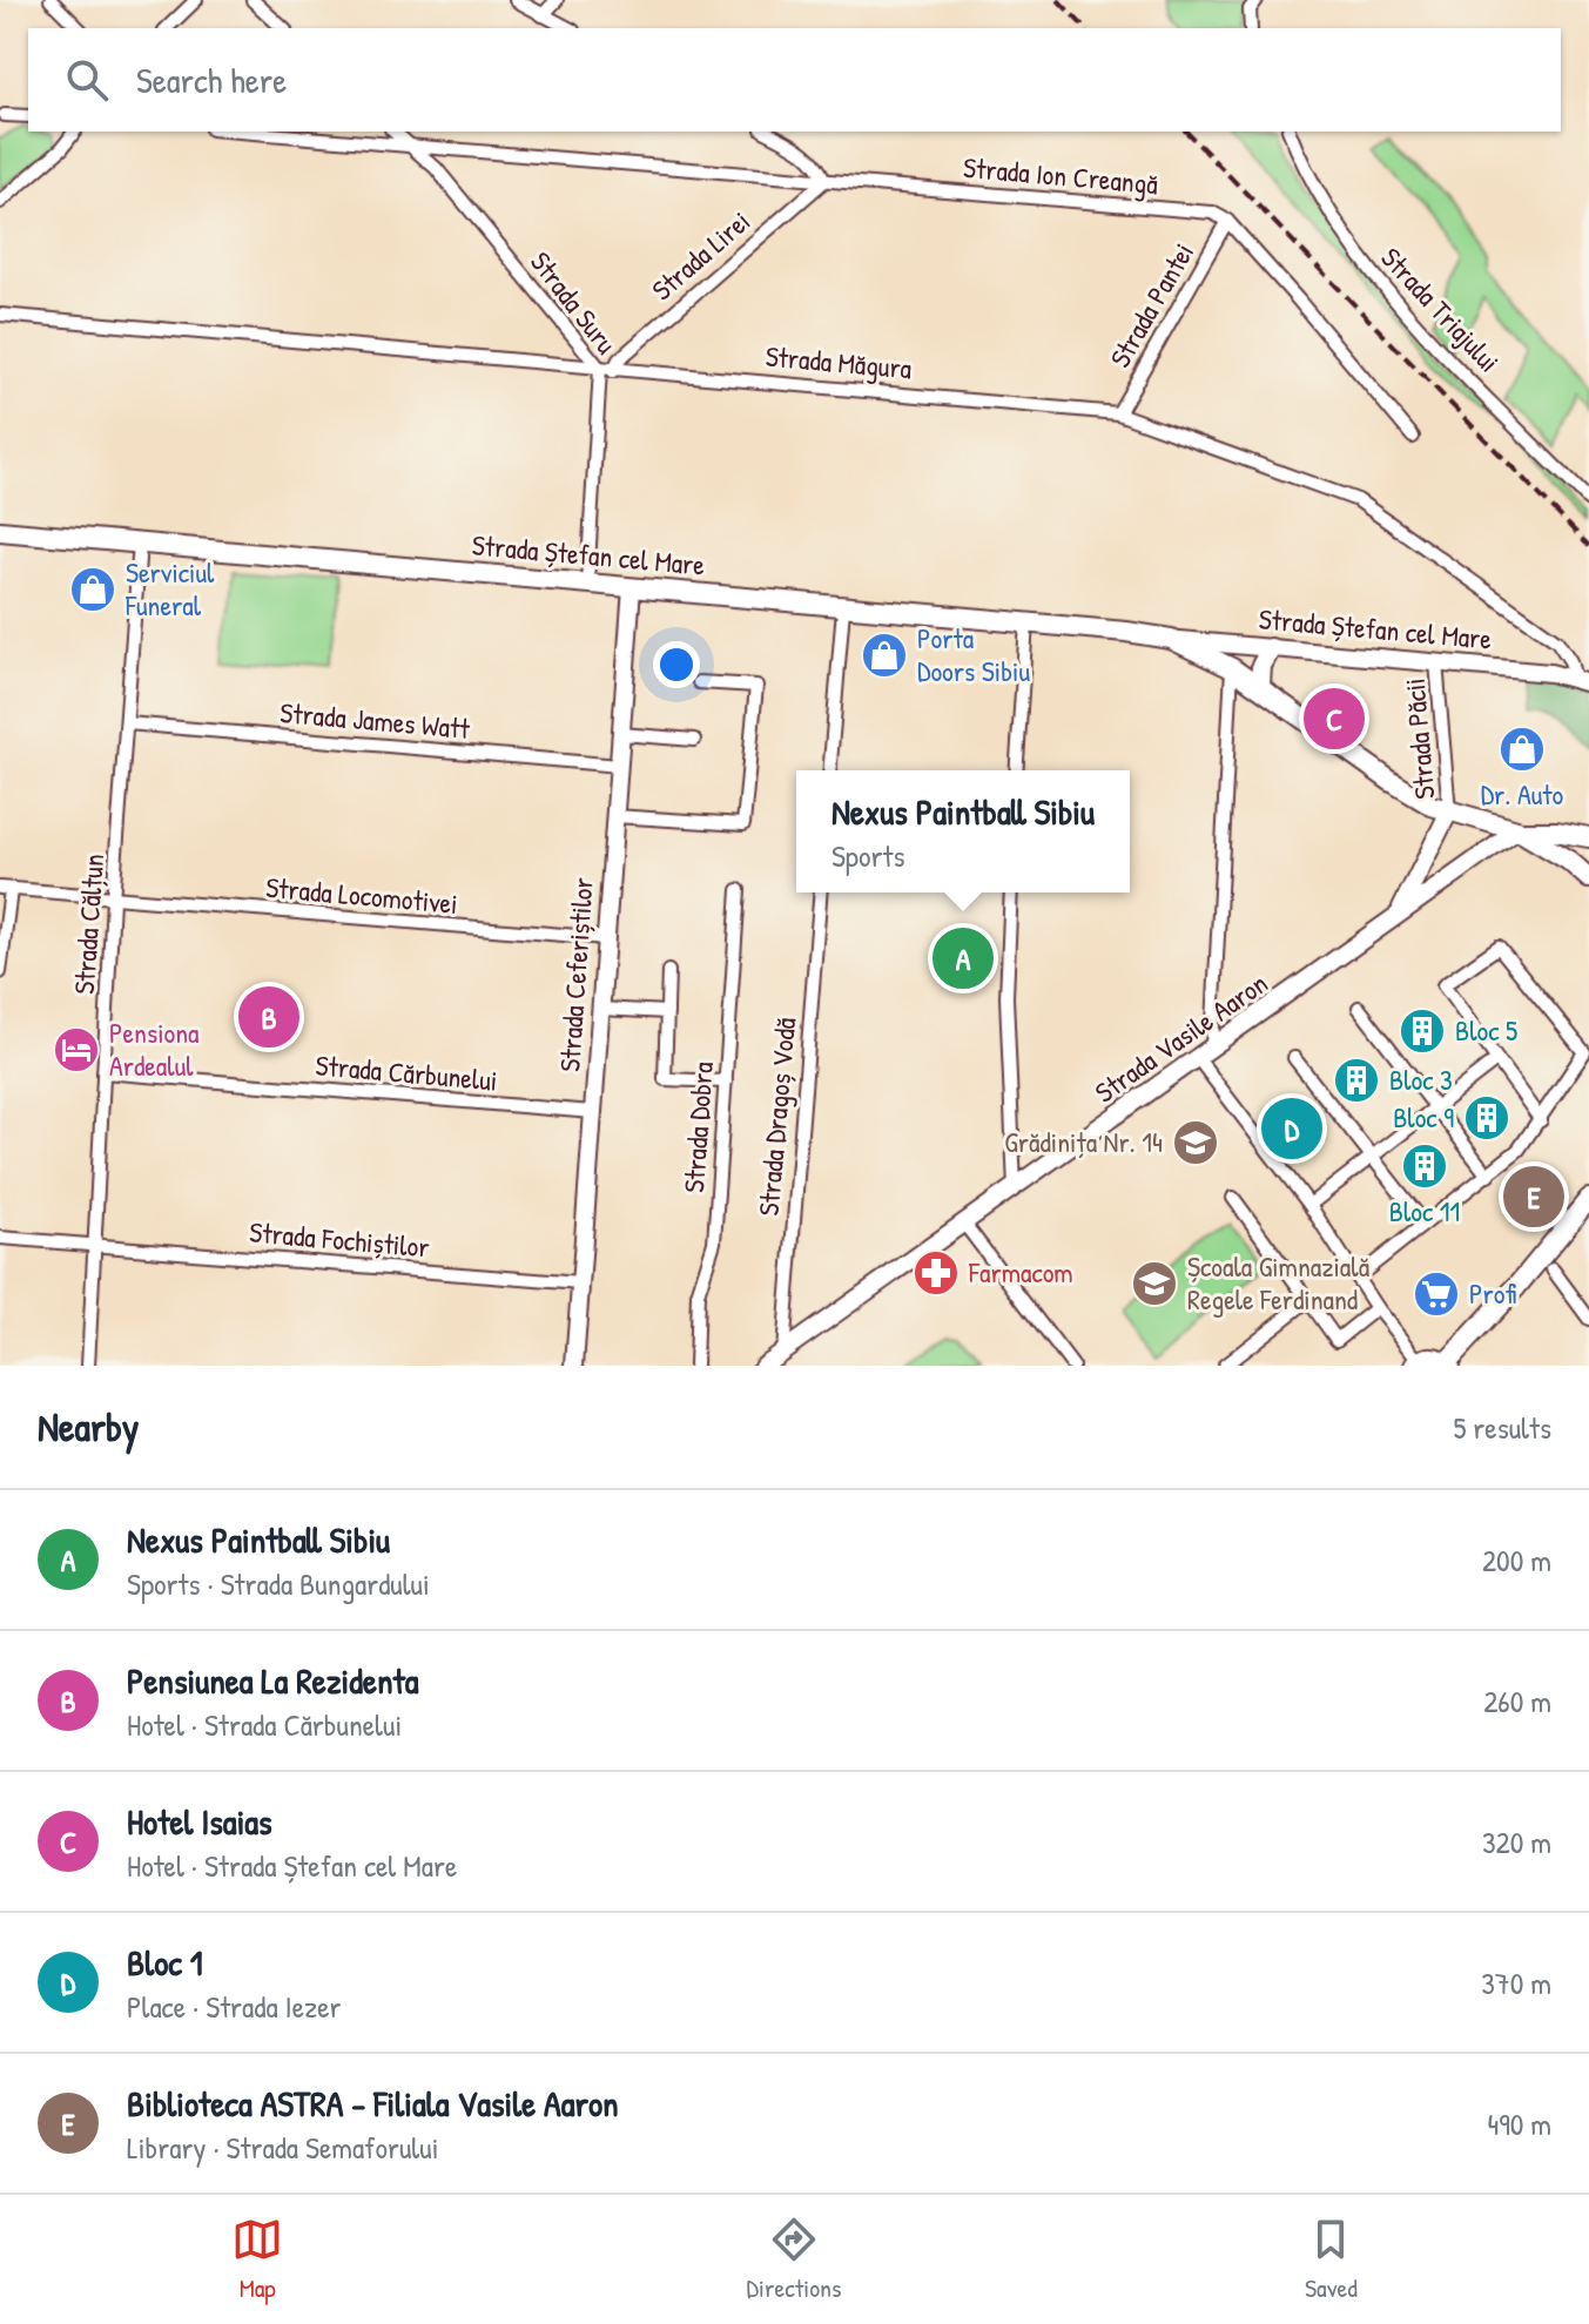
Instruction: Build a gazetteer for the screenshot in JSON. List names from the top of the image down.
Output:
{
  "streets": {
    "main road": ["Strada Ștefan cel Mare"],
    "street": [
      "Strada Ion Creangă",
      "Strada Lirei",
      "Strada Suru",
      "Strada Pantei",
      "Strada Triajului",
      "Strada Măgura",
      "Strada James Watt",
      "Strada Păcii",
      "Strada Locomotivei",
      "Strada Călțun",
      "Strada Ceferiștilor",
      "Strada Vasile Aaron",
      "Strada Cărbunelui",
      "Strada Dragoș Vodă",
      "Strada Dobra",
      "Strada Fochiștilor"
    ]
  },
  "crossings": [
    ["Strada Ion Creangă", "Strada Lirei"],
    ["Strada Ion Creangă", "Strada Suru"],
    ["Strada Ion Creangă", "Strada Pantei"],
    ["Strada Lirei", "Strada Suru"],
    ["Strada Lirei", "Strada Măgura"],
    ["Strada Suru", "Strada Măgura"],
    ["Strada Suru", "Strada Ștefan cel Mare"],
    ["Strada Pantei", "Strada Măgura"],
    ["Strada Măgura", "Strada Ștefan cel Mare"],
    ["Strada Ștefan cel Mare", "Strada Păcii"],
    ["Strada Ștefan cel Mare", "Strada Călțun"],
    ["Strada Ștefan cel Mare", "Strada Ceferiștilor"],
    ["Strada Ștefan cel Mare", "Strada Vasile Aaron"],
    ["Strada James Watt", "Strada Călțun"],
    ["Strada James Watt", "Strada Ceferiștilor"],
    ["Strada Păcii", "Strada Vasile Aaron"],
    ["Strada Locomotivei", "Strada Călțun"],
    ["Strada Locomotivei", "Strada Ceferiștilor"],
    ["Strada Călțun", "Strada Cărbunelui"],
    ["Strada Călțun", "Strada Fochiștilor"],
    ["Strada Ceferiștilor", "Strada Cărbunelui"],
    ["Strada Ceferiștilor", "Strada Fochiștilor"],
    ["Strada Vasile Aaron", "Strada Dragoș Vodă"]
  ],
  "places": {
    "shop": ["Serviciul Funeral", "Porta Doors Sibiu", "Dr. Auto"],
    "building": [
      "Bloc 5",
      "Bloc 3",
      "Bloc 9",
      "Bloc 11"
    ],
    "hotel": ["Pensiona Ardealul"],
    "school or university": ["Grădinița Nr. 14", "Școala Gimnazială Regele Ferdinand"],
    "pharmacy": ["Farmacom"],
    "supermarket": ["Profi"]
  },
  "page": {
    "search": "Search here",
    "pins": [
      "C",
      "A",
      "B",
      "D",
      "E"
    ],
    "popup": ["Nexus Paintball Sibiu", "Sports"],
    "heading": ["Nearby", "5 results"],
    "list": [
      {
        "mark": "A",
        "name": "Nexus Paintball Sibiu",
        "note": "Sports · Strada Bungardului",
        "value": "200 m"
      },
      {
        "mark": "B",
        "name": "Pensiunea La Rezidenta",
        "note": "Hotel · Strada Cărbunelui",
        "value": "260 m"
      },
      {
        "mark": "C",
        "name": "Hotel Isaias",
        "note": "Hotel · Strada Ștefan cel Mare",
        "value": "320 m"
      },
      {
        "mark": "D",
        "name": "Bloc 1",
        "note": "Place · Strada Iezer",
        "value": "370 m"
      },
      {
        "mark": "E",
        "name": "Biblioteca ASTRA - Filiala Vasile Aaron",
        "note": "Library · Strada Semaforului",
        "value": "490 m"
      }
    ],
    "nav": ["Map", "Directions", "Saved"]
  }
}
